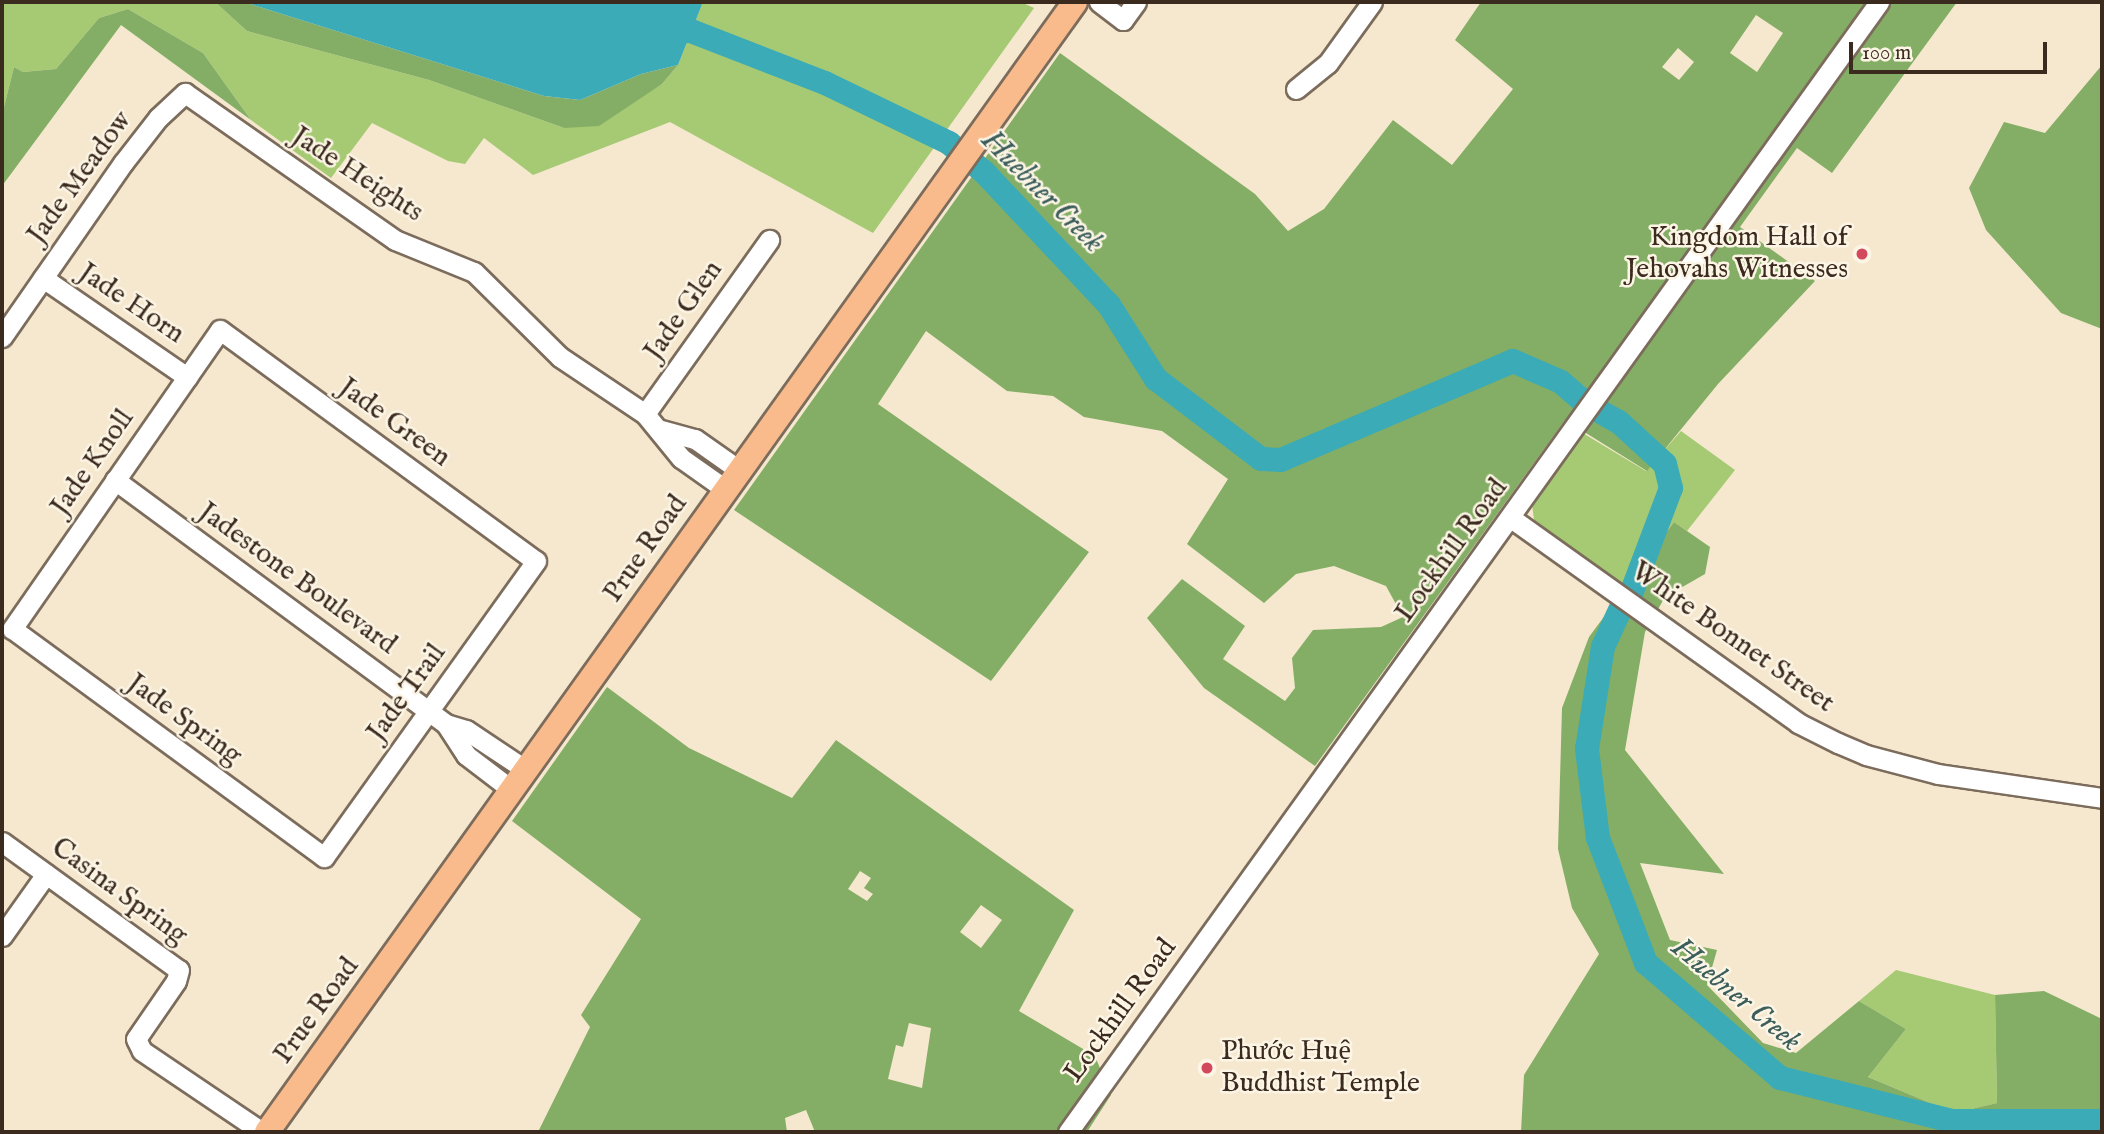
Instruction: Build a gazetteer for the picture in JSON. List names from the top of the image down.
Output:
{
  "streets": {
    "main road": ["Prue Road"],
    "street": [
      "Jade Heights",
      "Jade Meadow",
      "Jade Horn",
      "Jade Glen",
      "Jade Green",
      "Jade Knoll",
      "Lockhill Road",
      "Jadestone Boulevard",
      "White Bonnet Street",
      "Jade Trail",
      "Jade Spring",
      "Casina Spring"
    ]
  },
  "crossings": [
    ["Jade Heights", "Jade Meadow"],
    ["Jade Heights", "Jade Glen"],
    ["Jade Heights", "Prue Road"],
    ["Jade Meadow", "Jade Horn"],
    ["Jade Horn", "Jade Knoll"],
    ["Jade Green", "Jade Knoll"],
    ["Jade Green", "Jade Trail"],
    ["Jade Knoll", "Jadestone Boulevard"],
    ["Jade Knoll", "Jade Spring"],
    ["Prue Road", "Jadestone Boulevard"],
    ["Prue Road", "Casina Spring"],
    ["Lockhill Road", "White Bonnet Street"],
    ["Jadestone Boulevard", "Jade Trail"],
    ["Jade Trail", "Jade Spring"]
  ],
  "water": ["Huebner Creek"],
  "places": ["Kingdom Hall of Jehovahs Witnesses", "Phước Huệ Buddhist Temple"],
  "scale_bar": "100 m"
}
